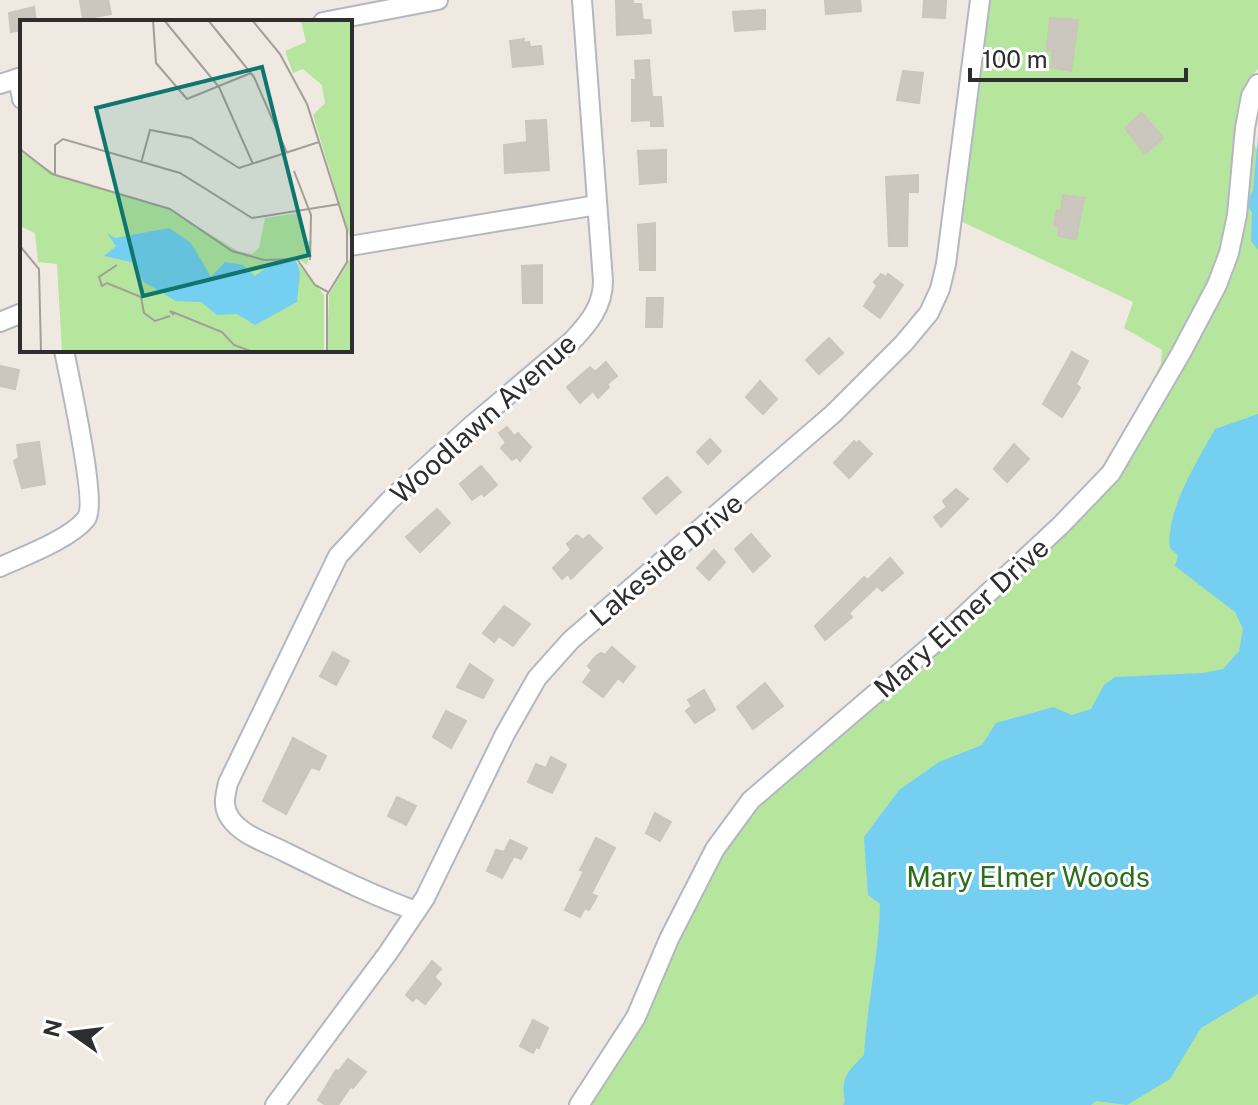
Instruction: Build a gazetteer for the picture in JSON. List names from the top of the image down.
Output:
{
  "streets": {
    "street": ["Woodlawn Avenue", "Lakeside Drive", "Mary Elmer Drive"]
  },
  "crossings": [
    ["Woodlawn Avenue", "Lakeside Drive"]
  ],
  "parks": ["Mary Elmer Woods"],
  "scale_bar": "100 m",
  "north": "left"
}
